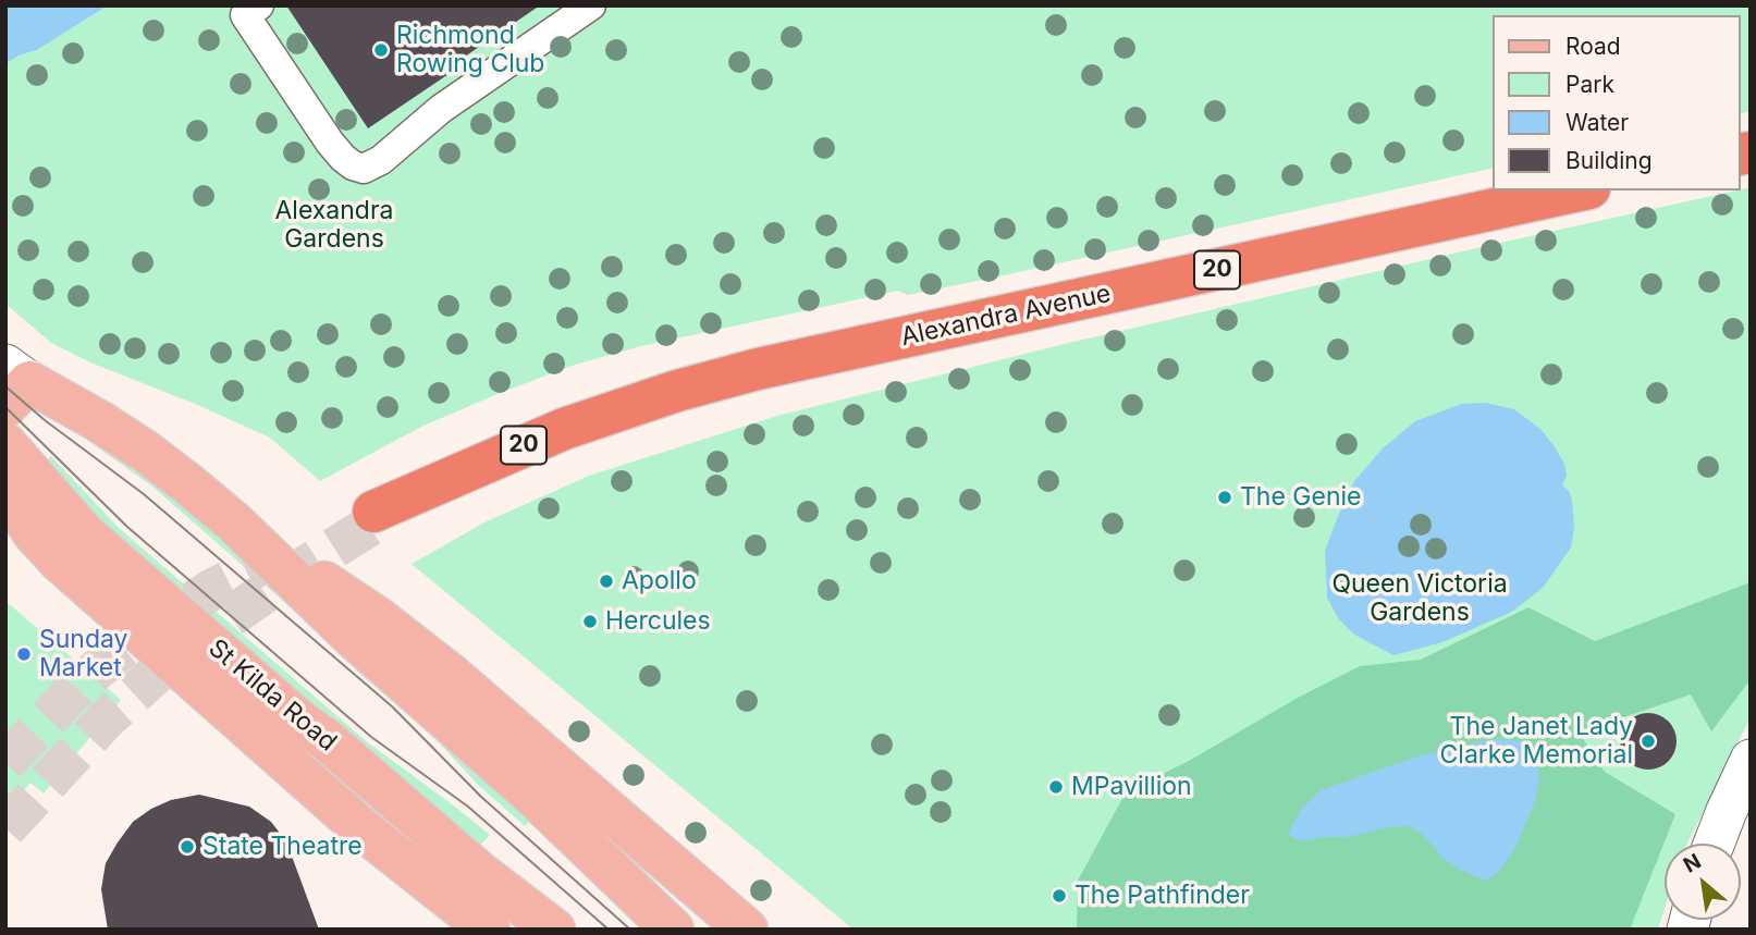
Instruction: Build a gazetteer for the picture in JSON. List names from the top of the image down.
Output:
{
  "streets": {
    "highway": ["20", "Alexandra Avenue"],
    "main road": ["St Kilda Road"]
  },
  "parks": ["Alexandra Gardens", "Queen Victoria Gardens"],
  "places": [
    "Richmond Rowing Club",
    "The Genie",
    "Apollo",
    "Hercules",
    "Sunday Market",
    "The Janet Lady Clarke Memorial",
    "MPavillion",
    "State Theatre",
    "The Pathfinder"
  ],
  "legend": [
    "Road",
    "Park",
    "Water",
    "Building"
  ],
  "north": "top left"
}
